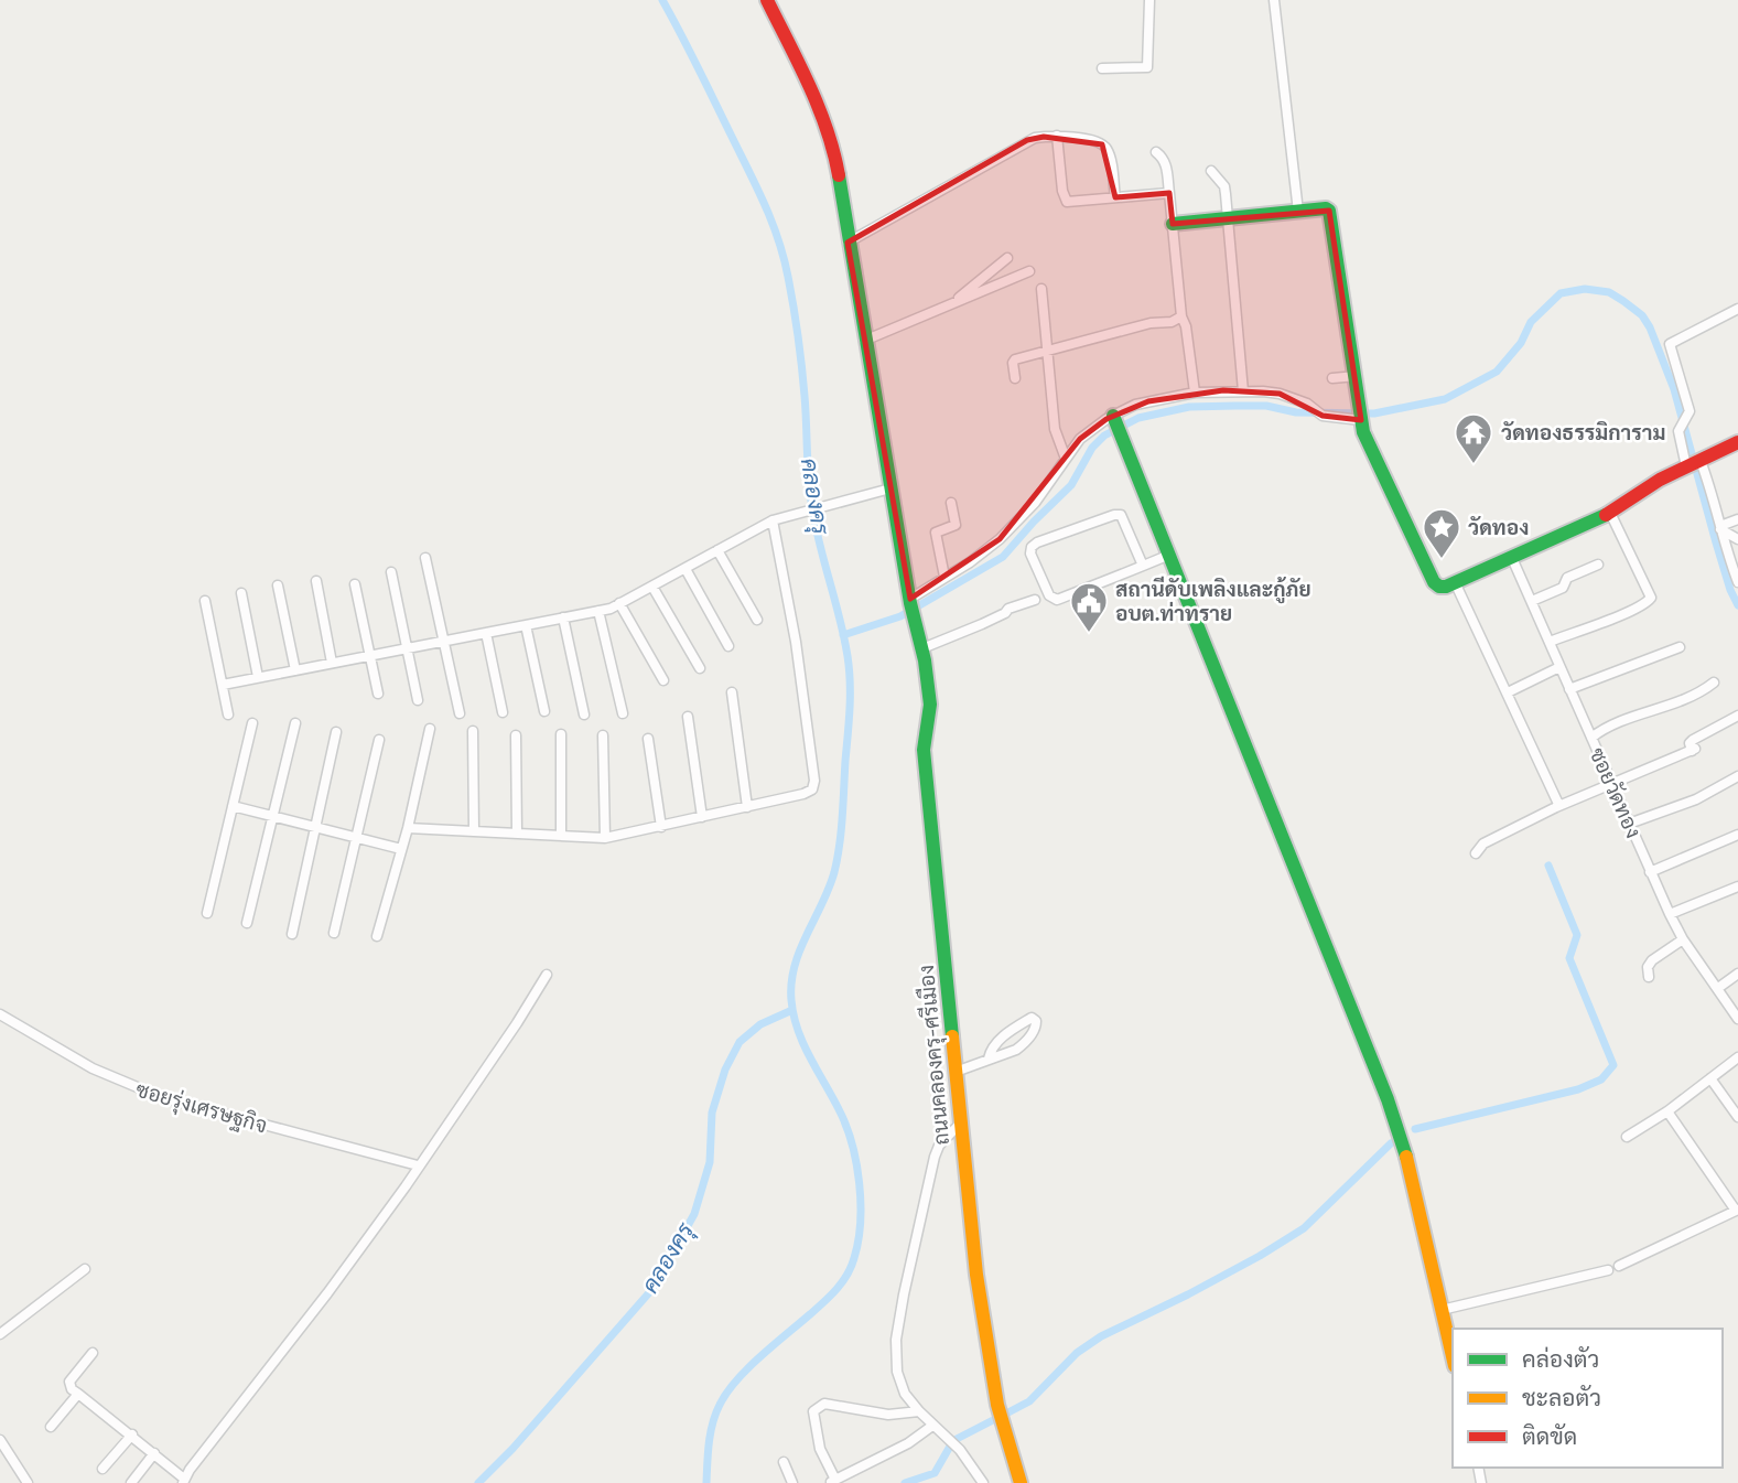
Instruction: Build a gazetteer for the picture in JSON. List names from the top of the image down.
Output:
{
  "streets": {
    "street": ["ซอยวัดทอง", "ถนนคลองครุ-ศรีเมือง", "ซอยรุ่งเศรษฐกิจ"]
  },
  "water": ["คลองครุ"],
  "places": {
    "temple": ["วัดทองธรรมิการาม"],
    "place": ["วัดทอง"],
    "public building": ["สถานีดับเพลิงและกู้ภัย อบต.ท่าทราย"]
  },
  "legend": ["คล่องตัว", "ชะลอตัว", "ติดขัด"]
}
